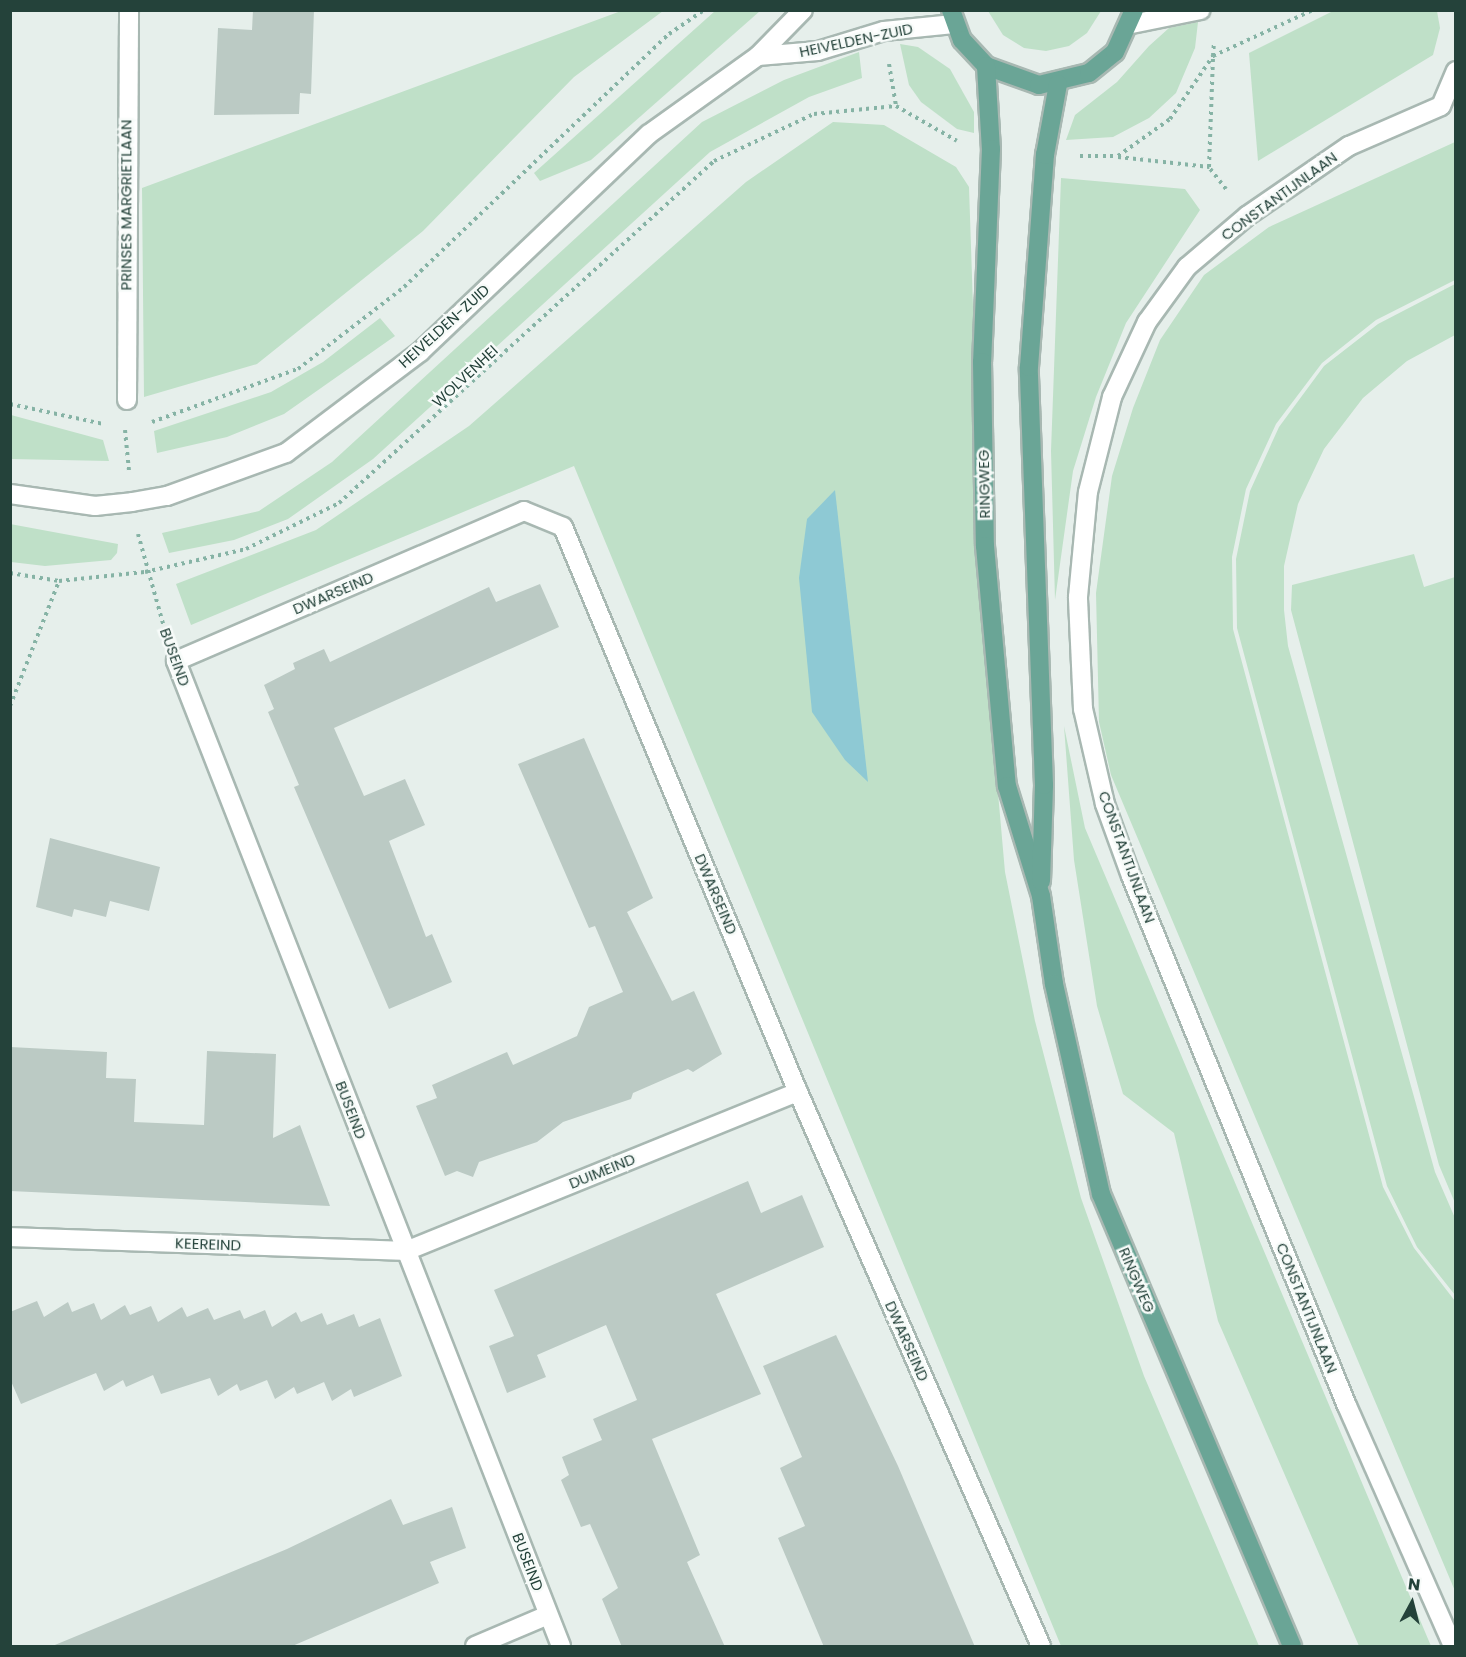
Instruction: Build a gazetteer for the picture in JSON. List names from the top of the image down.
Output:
{
  "streets": {
    "main road": ["RINGWEG"],
    "street": [
      "HEIVELDEN-ZUID",
      "CONSTANTIJNLAAN",
      "PRINSES MARGRIETLAAN",
      "DWARSEIND",
      "BUSEIND",
      "DUIMEIND",
      "KEEREIND"
    ],
    "path": ["WOLVENHEI"]
  },
  "crossings": [
    ["WOLVENHEI", "BUSEIND"],
    ["DWARSEIND", "BUSEIND"],
    ["DWARSEIND", "DUIMEIND"],
    ["BUSEIND", "DUIMEIND"],
    ["BUSEIND", "KEEREIND"],
    ["DUIMEIND", "KEEREIND"]
  ],
  "north": "top"
}
